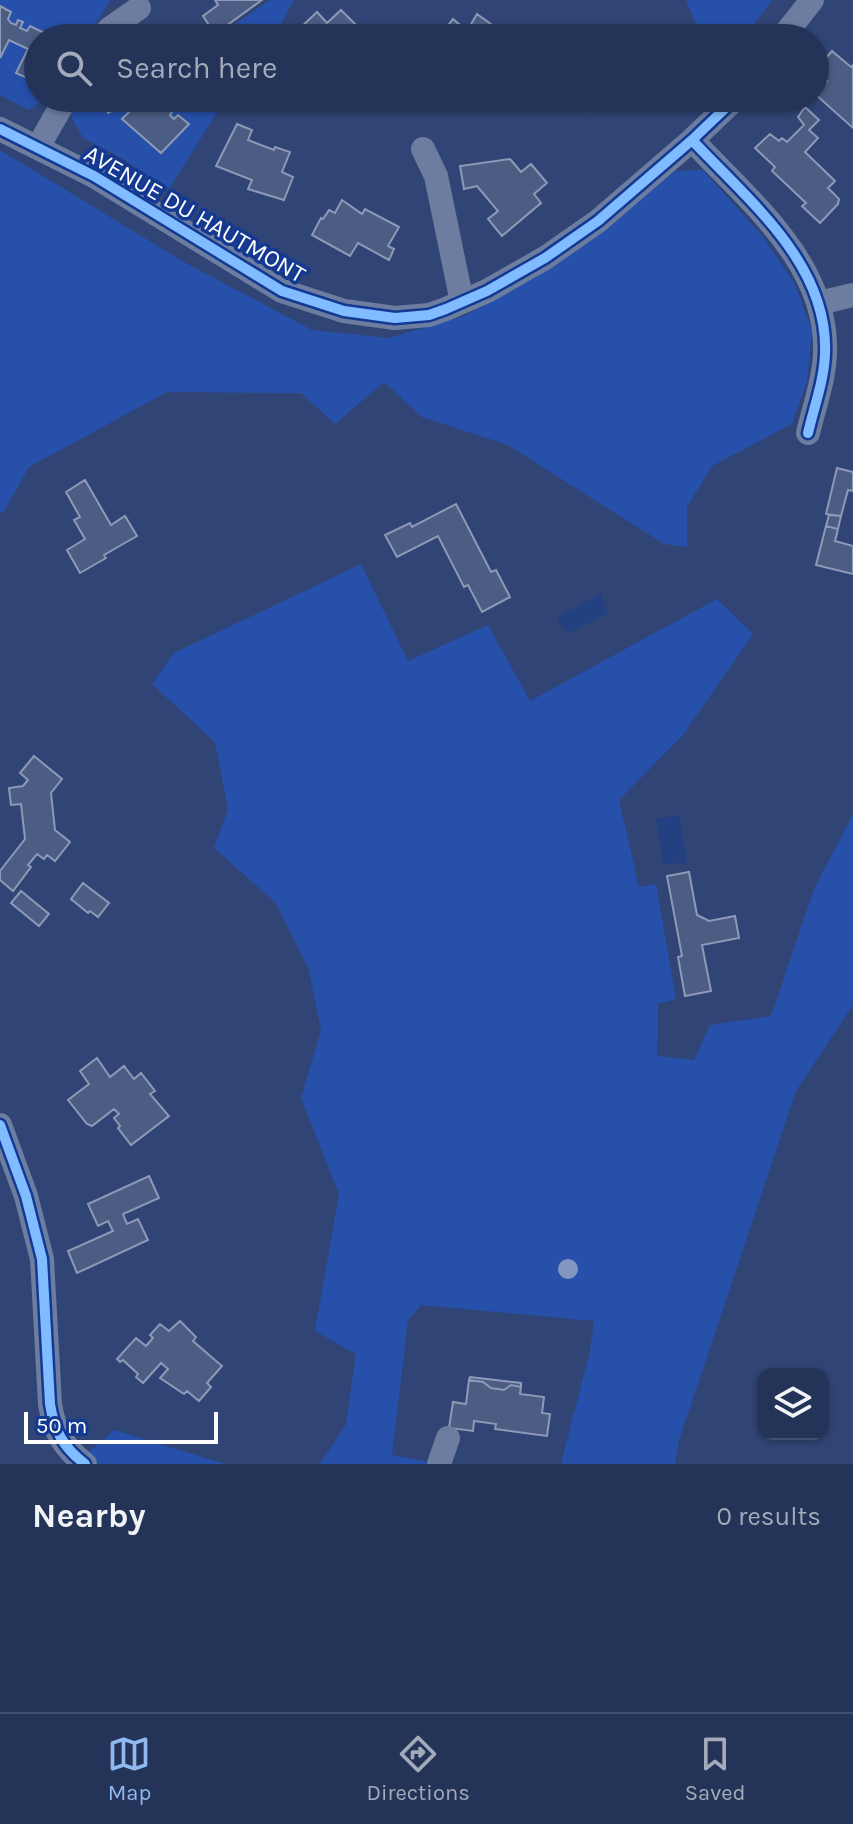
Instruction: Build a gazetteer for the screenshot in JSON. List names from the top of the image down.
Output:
{
  "streets": {
    "street": ["AVENUE DU HAUTMONT"]
  },
  "scale_bar": "50 m",
  "page": {
    "search": "Search here",
    "scale": "50 m",
    "heading": ["Nearby", "0 results"],
    "nav": ["Map", "Directions", "Saved"]
  }
}
